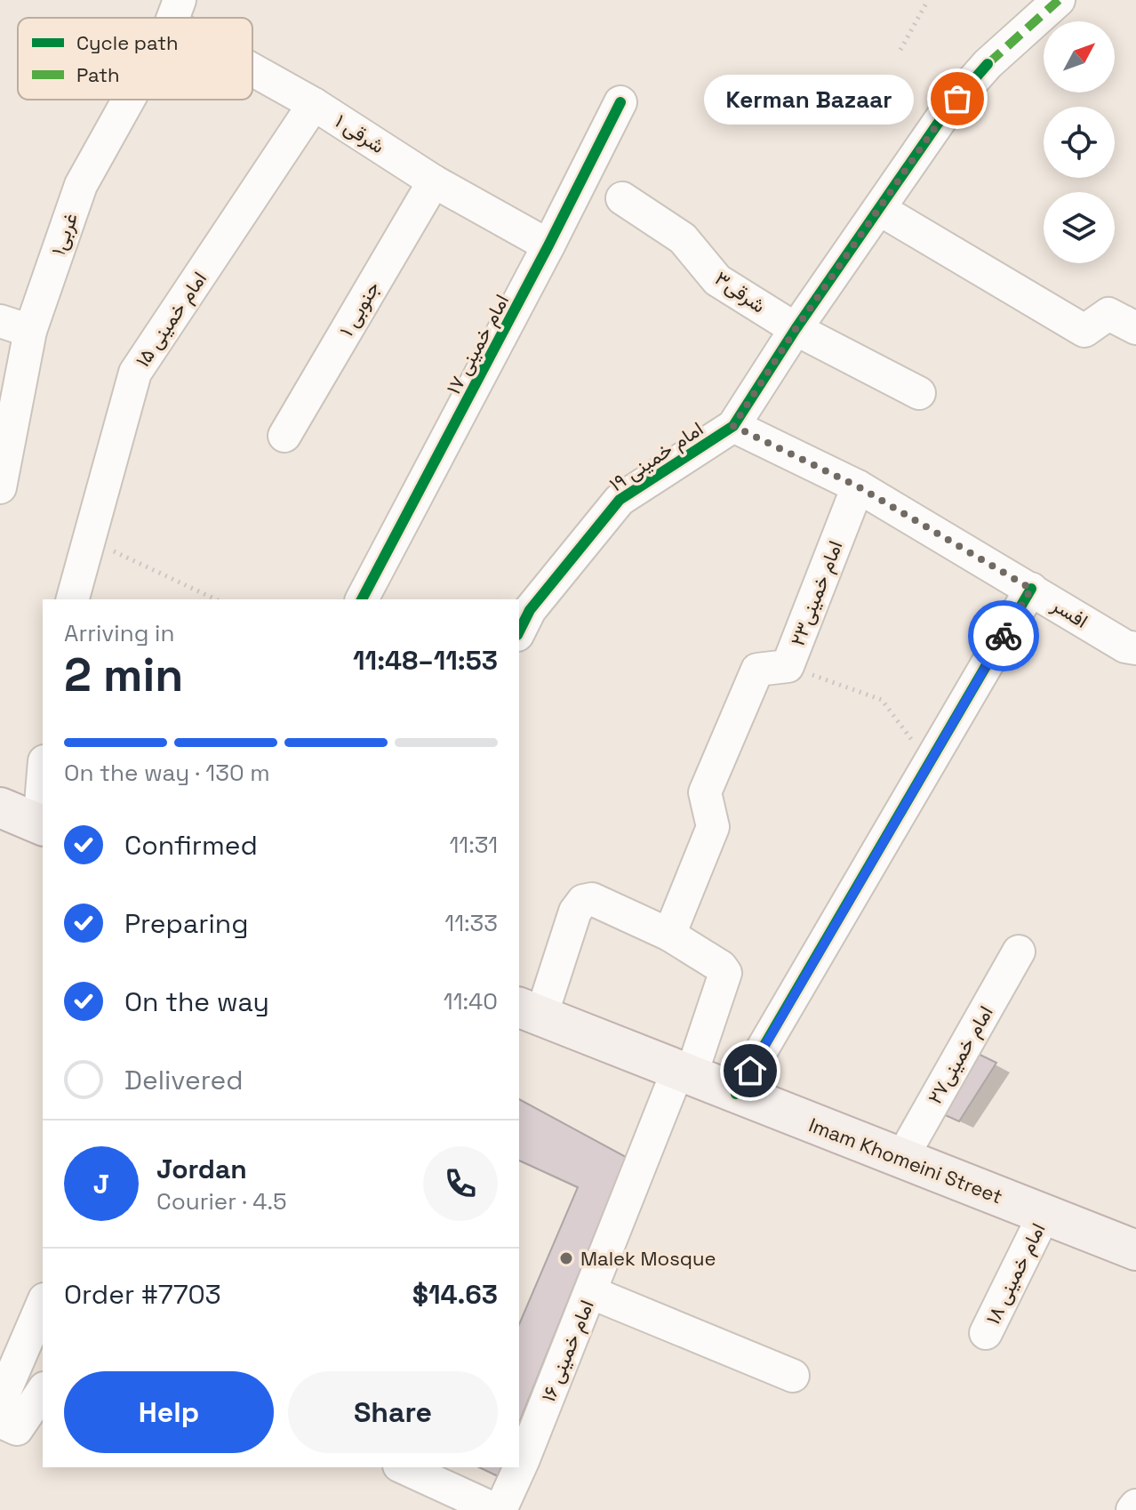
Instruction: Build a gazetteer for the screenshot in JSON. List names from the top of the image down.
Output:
{
  "streets": {
    "main road": ["Imam Khomeini Street"],
    "street": [
      "۱ شرقی",
      "غربی۱",
      "شرقی۳",
      "۱ جنوبی",
      "امام خمینی ۱۵",
      "امام خمینی ۱۷",
      "امام خمینی ۱۹",
      "امام خمینی۲۳",
      "افسر",
      "امام خمینی۲۷",
      "امام خمینی ۱۸",
      "امام خمینی ۱۶"
    ]
  },
  "crossings": [
    ["۱ شرقی", "۱ جنوبی"],
    ["۱ شرقی", "امام خمینی ۱۵"],
    ["۱ شرقی", "امام خمینی ۱۷"],
    ["شرقی۳", "امام خمینی ۱۹"],
    ["امام خمینی ۱۹", "افسر"],
    ["امام خمینی۲۳", "افسر"],
    ["امام خمینی۲۳", "امام خمینی ۱۶"],
    ["امام خمینی۲۷", "Imam Khomeini Street"],
    ["Imam Khomeini Street", "امام خمینی ۱۸"],
    ["Imam Khomeini Street", "امام خمینی ۱۶"]
  ],
  "places": ["Kerman Bazaar", "Malek Mosque"],
  "legend": ["Cycle path", "Path"],
  "north": "top right",
  "page": {
    "bubble": "Kerman Bazaar",
    "heading": ["2 min", "Arriving in", "11:48–11:53"],
    "panel": [
      "Jordan",
      "Courier · 4.5",
      "Order #7703",
      "$14.63"
    ],
    "bar": "On the way · 130 m",
    "list": [
      ["Confirmed", "11:31"],
      ["Preparing", "11:33"],
      ["On the way", "11:40"],
      "Delivered"
    ],
    "round": "J",
    "buttons": ["Help", "Share"]
  }
}
